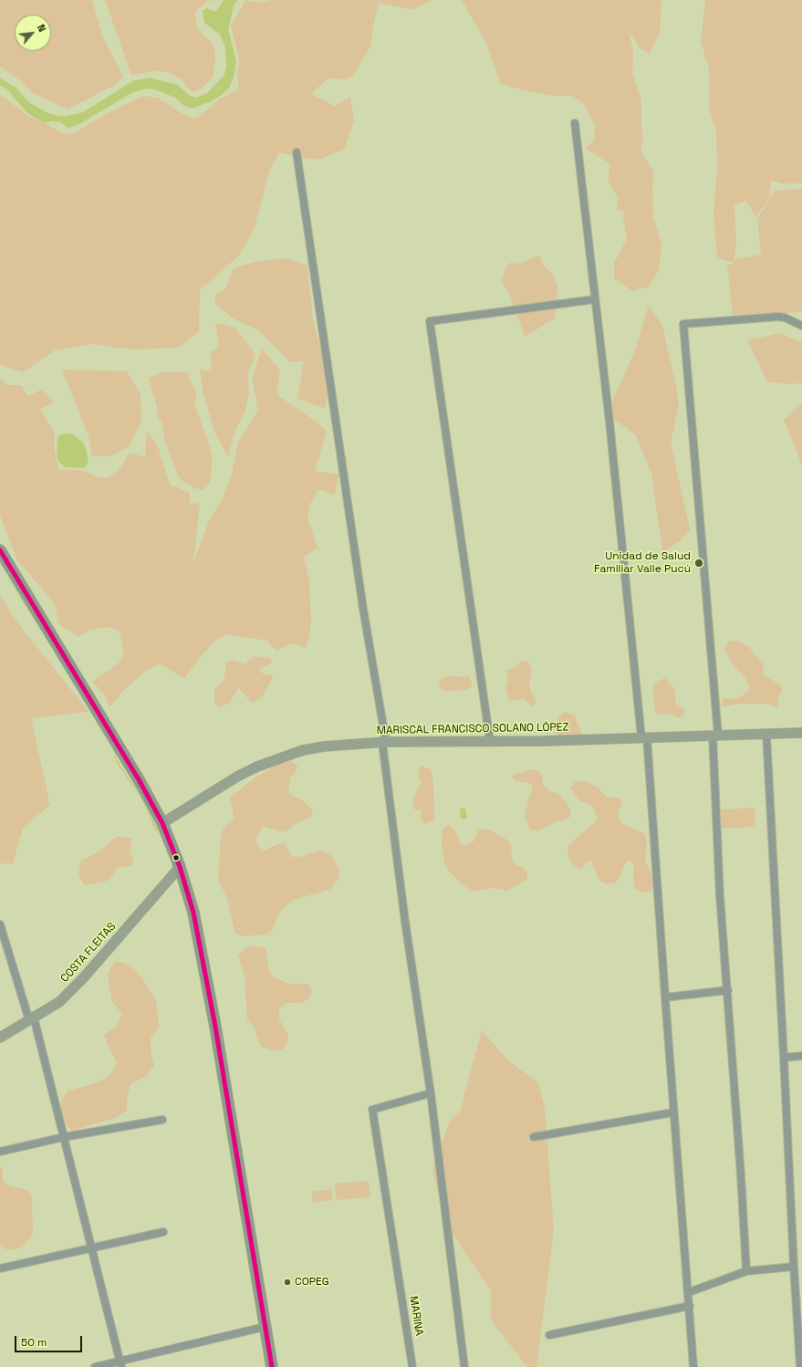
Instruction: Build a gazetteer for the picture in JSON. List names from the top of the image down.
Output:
{
  "streets": {
    "main road": ["MARISCAL FRANCISCO SOLANO LÓPEZ", "COSTA FLEITAS"],
    "street": ["MARINA"]
  },
  "places": ["Unidad de Salud Familiar Valle Pucú", "COPEG"],
  "scale_bar": "50 m",
  "north": "top right"
}
